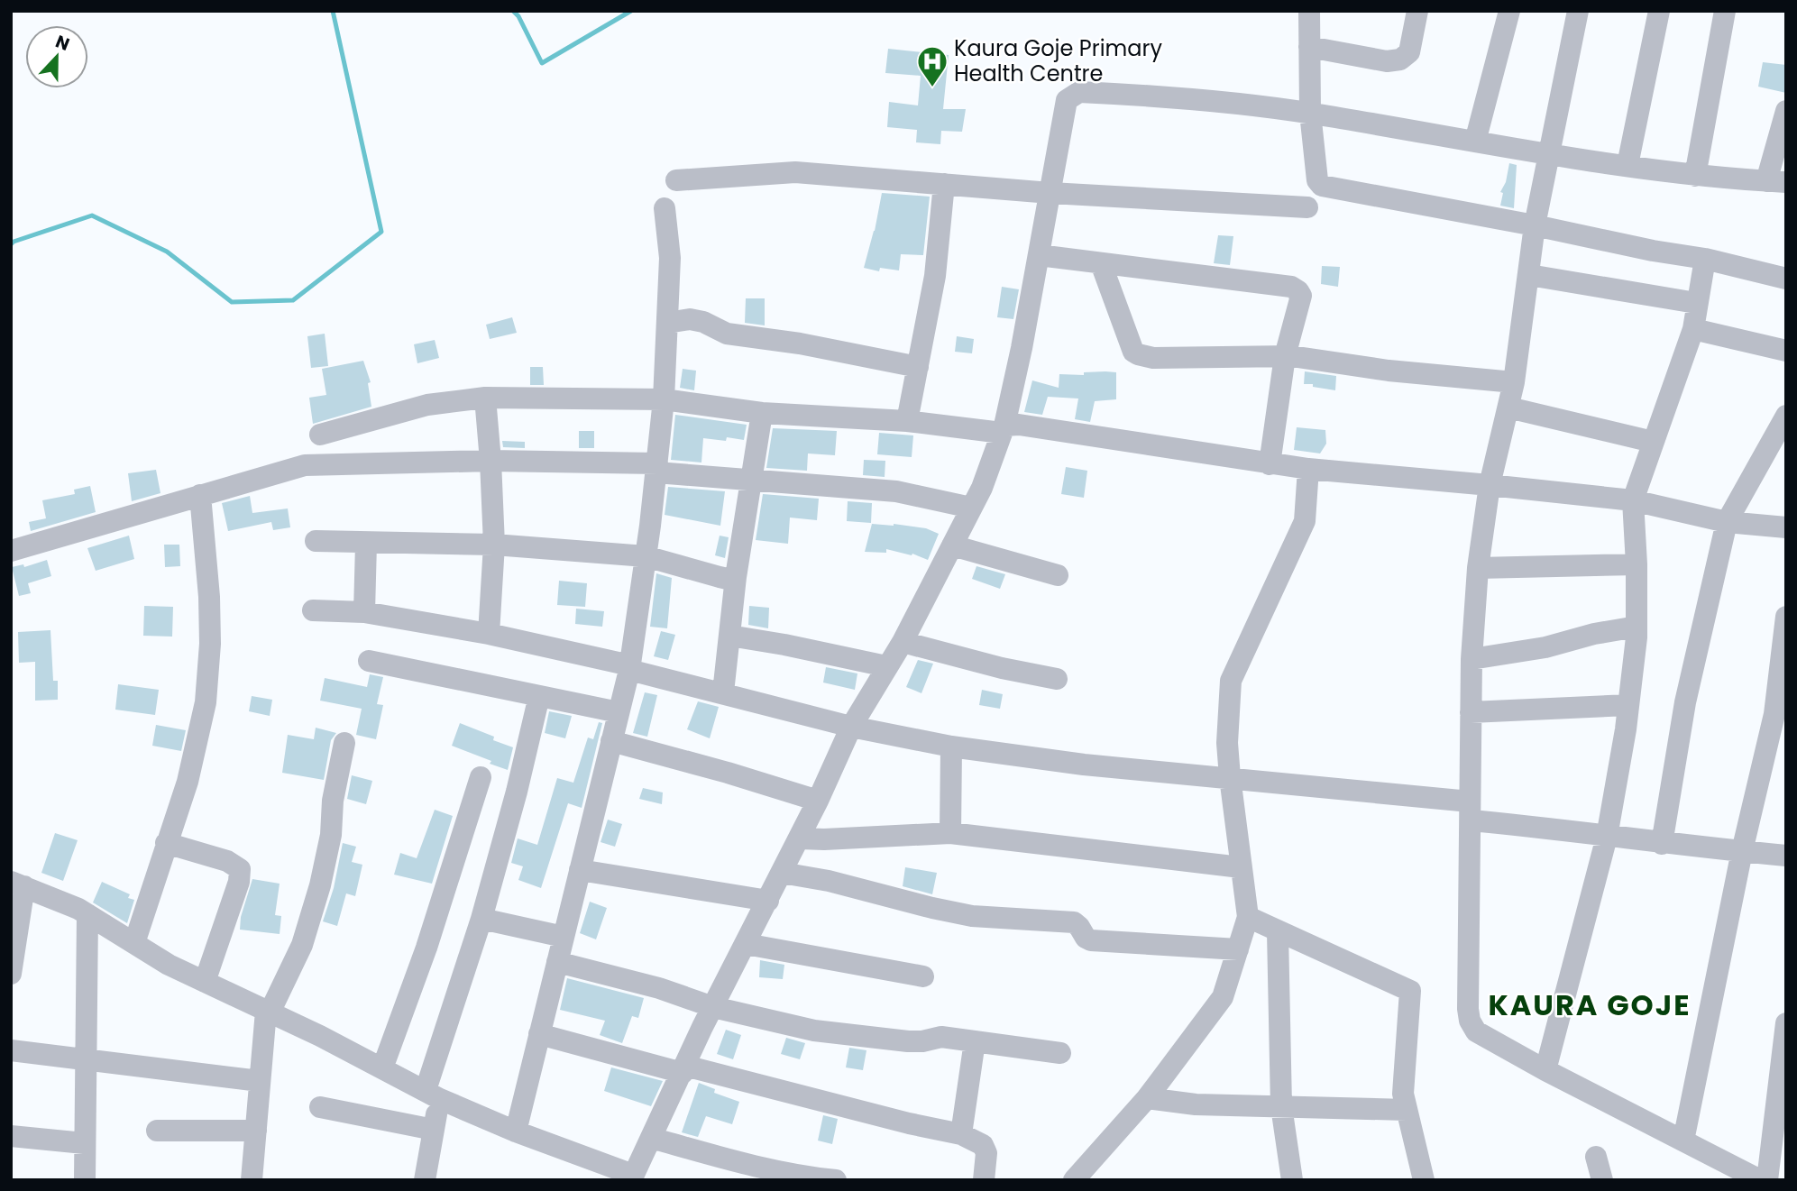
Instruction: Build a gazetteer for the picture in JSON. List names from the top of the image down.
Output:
{
  "districts": ["KAURA GOJE"],
  "places": {
    "hospital": ["Kaura Goje Primary Health Centre"]
  },
  "north": "top"
}
